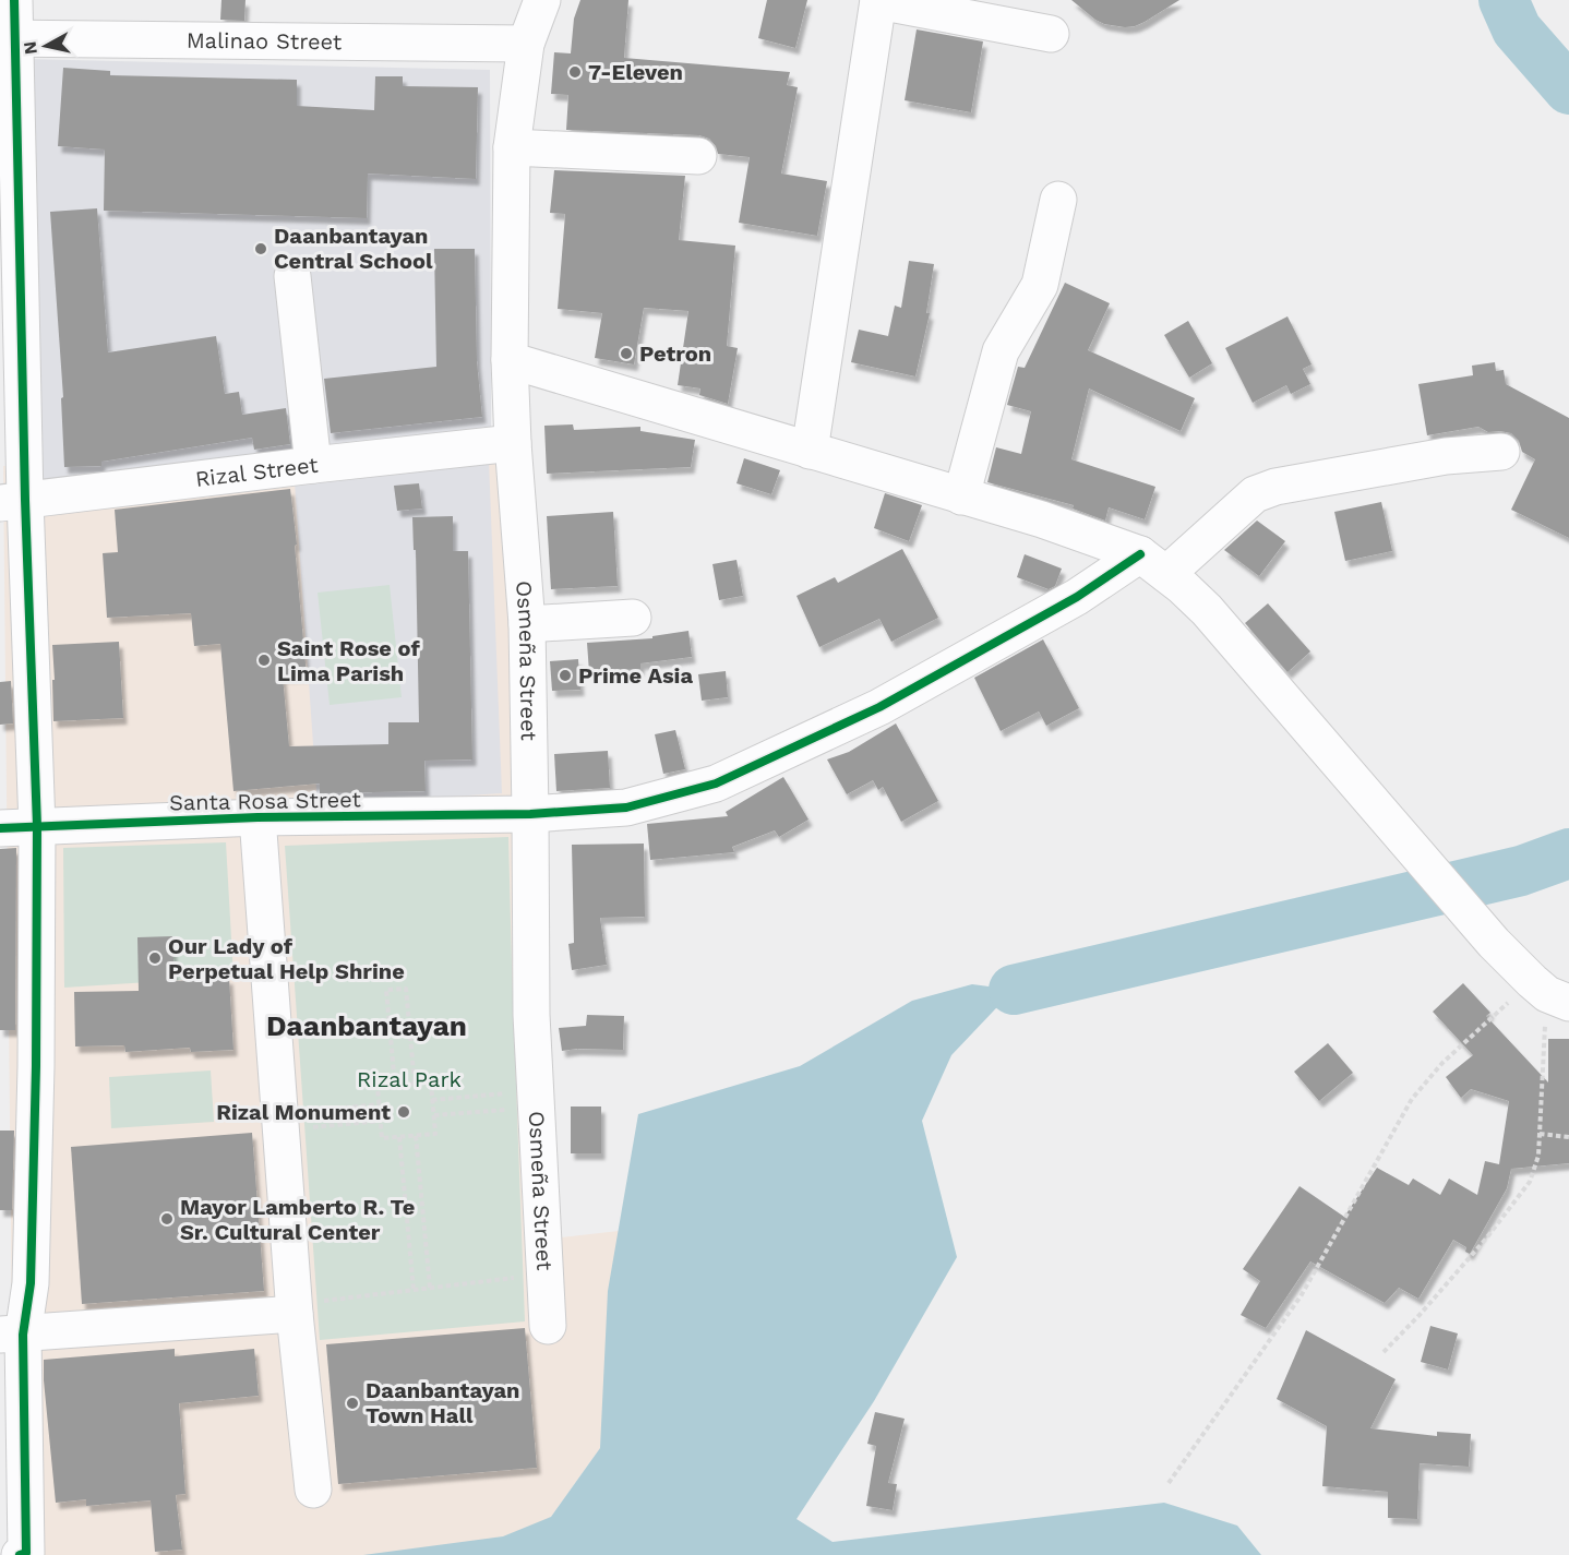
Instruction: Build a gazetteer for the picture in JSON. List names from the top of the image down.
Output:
{
  "streets": {
    "street": [
      "Malinao Street",
      "Rizal Street",
      "Osmeña Street",
      "Santa Rosa Street"
    ]
  },
  "crossings": [
    ["Malinao Street", "Osmeña Street"],
    ["Rizal Street", "Osmeña Street"],
    ["Osmeña Street", "Santa Rosa Street"]
  ],
  "districts": ["Daanbantayan"],
  "parks": ["Rizal Park"],
  "places": [
    "7-Eleven",
    "Daanbantayan Central School",
    "Petron",
    "Saint Rose of Lima Parish",
    "Prime Asia",
    "Our Lady of Perpetual Help Shrine",
    "Rizal Monument",
    "Mayor Lamberto R. Te Sr. Cultural Center",
    "Daanbantayan Town Hall"
  ],
  "north": "left"
}
